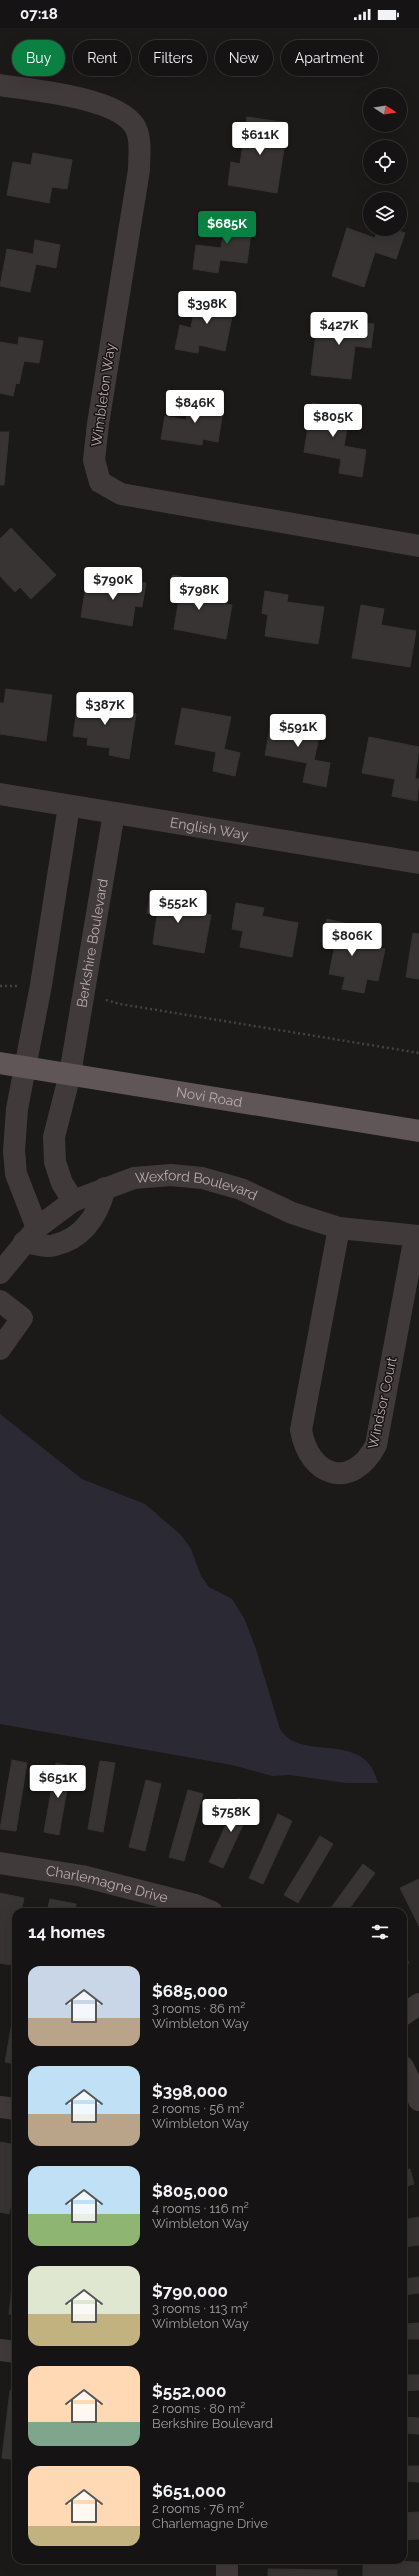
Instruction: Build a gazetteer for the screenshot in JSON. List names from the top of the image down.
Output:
{
  "streets": {
    "main road": ["Novi Road"],
    "street": [
      "Wimbleton Way",
      "English Way",
      "Berkshire Boulevard",
      "Wexford Boulevard",
      "Windsor Court",
      "Charlemagne Drive"
    ]
  },
  "crossings": [
    ["English Way", "Berkshire Boulevard"],
    ["Berkshire Boulevard", "Novi Road"],
    ["Berkshire Boulevard", "Wexford Boulevard"],
    ["Wexford Boulevard", "Windsor Court"]
  ],
  "north": "right",
  "page": {
    "status": "07:18",
    "chip": [
      "Buy",
      "Rent",
      "Filters",
      "New",
      "Apartment"
    ],
    "price": [
      "$611K",
      "$685K",
      "$398K",
      "$427K",
      "$846K",
      "$805K",
      "$790K",
      "$798K",
      "$387K",
      "$591K",
      "$552K",
      "$806K",
      "$651K",
      "$758K"
    ],
    "heading": "14 homes",
    "list": [
      {
        "name": "$685,000",
        "note": "3 rooms · 86 m² · Wimbleton Way"
      },
      {
        "name": "$398,000",
        "note": "2 rooms · 56 m² · Wimbleton Way"
      },
      {
        "name": "$805,000",
        "note": "4 rooms · 116 m² · Wimbleton Way"
      },
      {
        "name": "$790,000",
        "note": "3 rooms · 113 m² · Wimbleton Way"
      },
      {
        "name": "$552,000",
        "note": "2 rooms · 80 m² · Berkshire Boulevard"
      },
      {
        "name": "$651,000",
        "note": "2 rooms · 76 m² · Charlemagne Drive"
      }
    ]
  }
}
